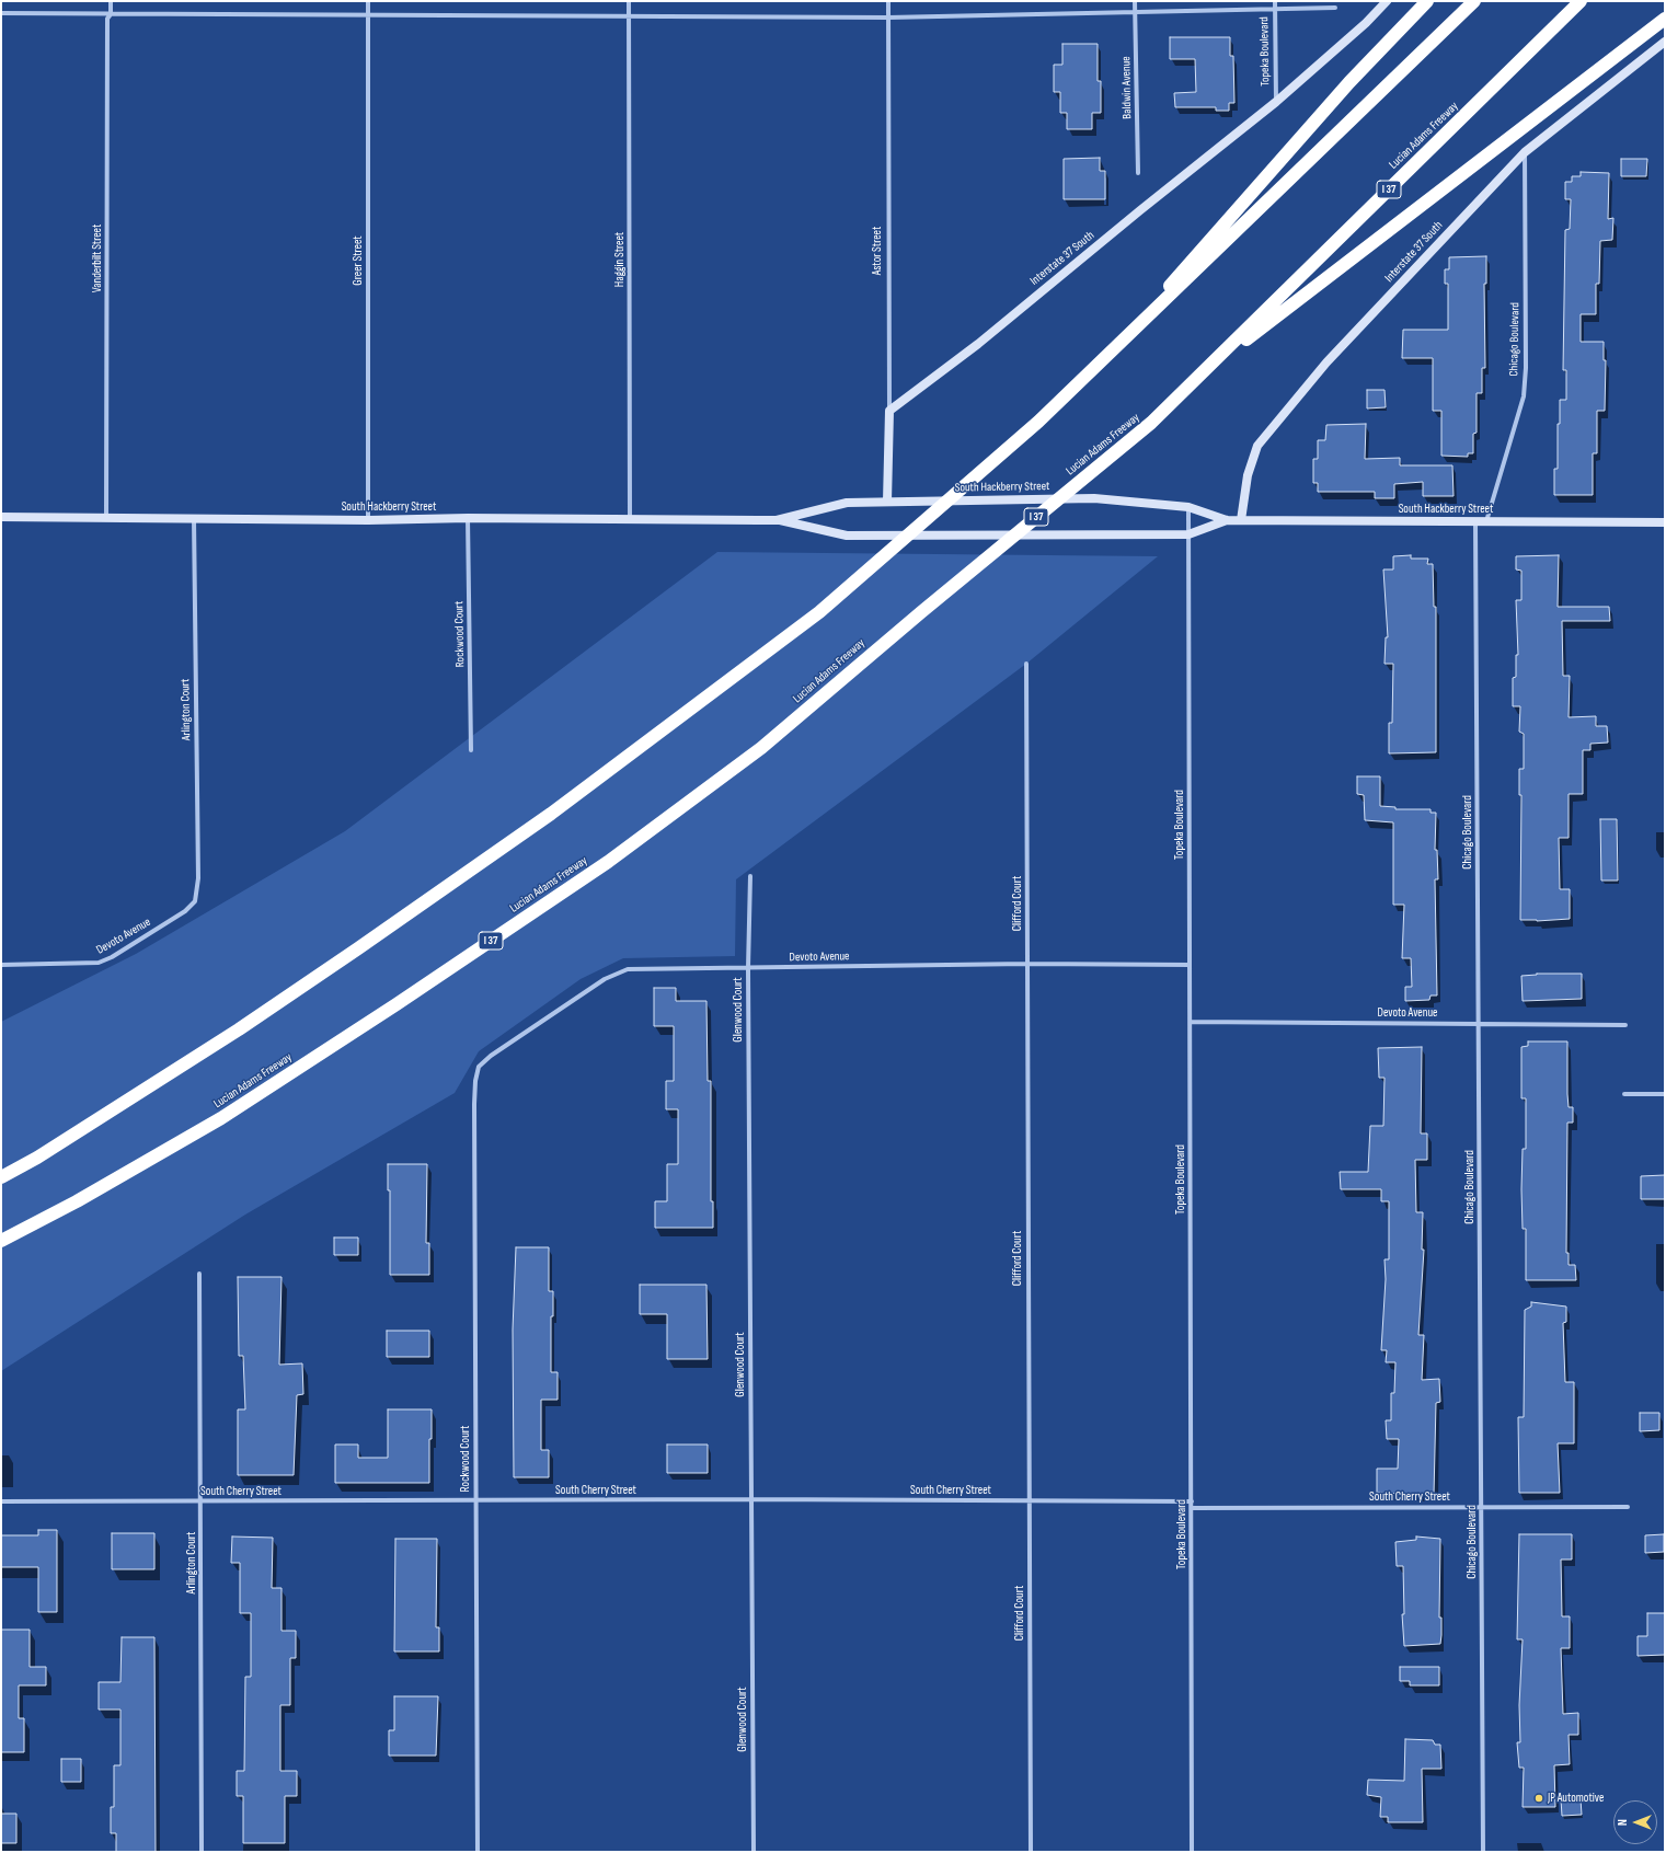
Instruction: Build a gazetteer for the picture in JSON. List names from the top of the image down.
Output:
{
  "streets": {
    "highway": ["Lucian Adams Freeway", "I 37"],
    "main road": ["Astor Street", "Interstate 37 South", "South Hackberry Street"],
    "street": [
      "Topeka Boulevard",
      "Baldwin Avenue",
      "Vanderbilt Street",
      "Haggin Street",
      "Greer Street",
      "Chicago Boulevard",
      "Rockwood Court",
      "Arlington Court",
      "Clifford Court",
      "Devoto Avenue",
      "Glenwood Court",
      "South Cherry Street"
    ]
  },
  "crossings": [
    ["Topeka Boulevard", "Interstate 37 South"],
    ["Topeka Boulevard", "South Hackberry Street"],
    ["Topeka Boulevard", "Devoto Avenue"],
    ["Topeka Boulevard", "South Cherry Street"],
    ["Astor Street", "Interstate 37 South"],
    ["Astor Street", "South Hackberry Street"],
    ["Interstate 37 South", "Chicago Boulevard"],
    ["Interstate 37 South", "South Hackberry Street"],
    ["Vanderbilt Street", "South Hackberry Street"],
    ["Haggin Street", "South Hackberry Street"],
    ["Greer Street", "South Hackberry Street"],
    ["Chicago Boulevard", "South Hackberry Street"],
    ["Chicago Boulevard", "Devoto Avenue"],
    ["Chicago Boulevard", "South Cherry Street"],
    ["South Hackberry Street", "Rockwood Court"],
    ["South Hackberry Street", "Arlington Court"],
    ["Rockwood Court", "Devoto Avenue"],
    ["Rockwood Court", "South Cherry Street"],
    ["Arlington Court", "Devoto Avenue"],
    ["Arlington Court", "South Cherry Street"],
    ["Clifford Court", "Devoto Avenue"],
    ["Clifford Court", "South Cherry Street"],
    ["Devoto Avenue", "Glenwood Court"],
    ["Glenwood Court", "South Cherry Street"]
  ],
  "places": ["JP Automotive"],
  "north": "left"
}
